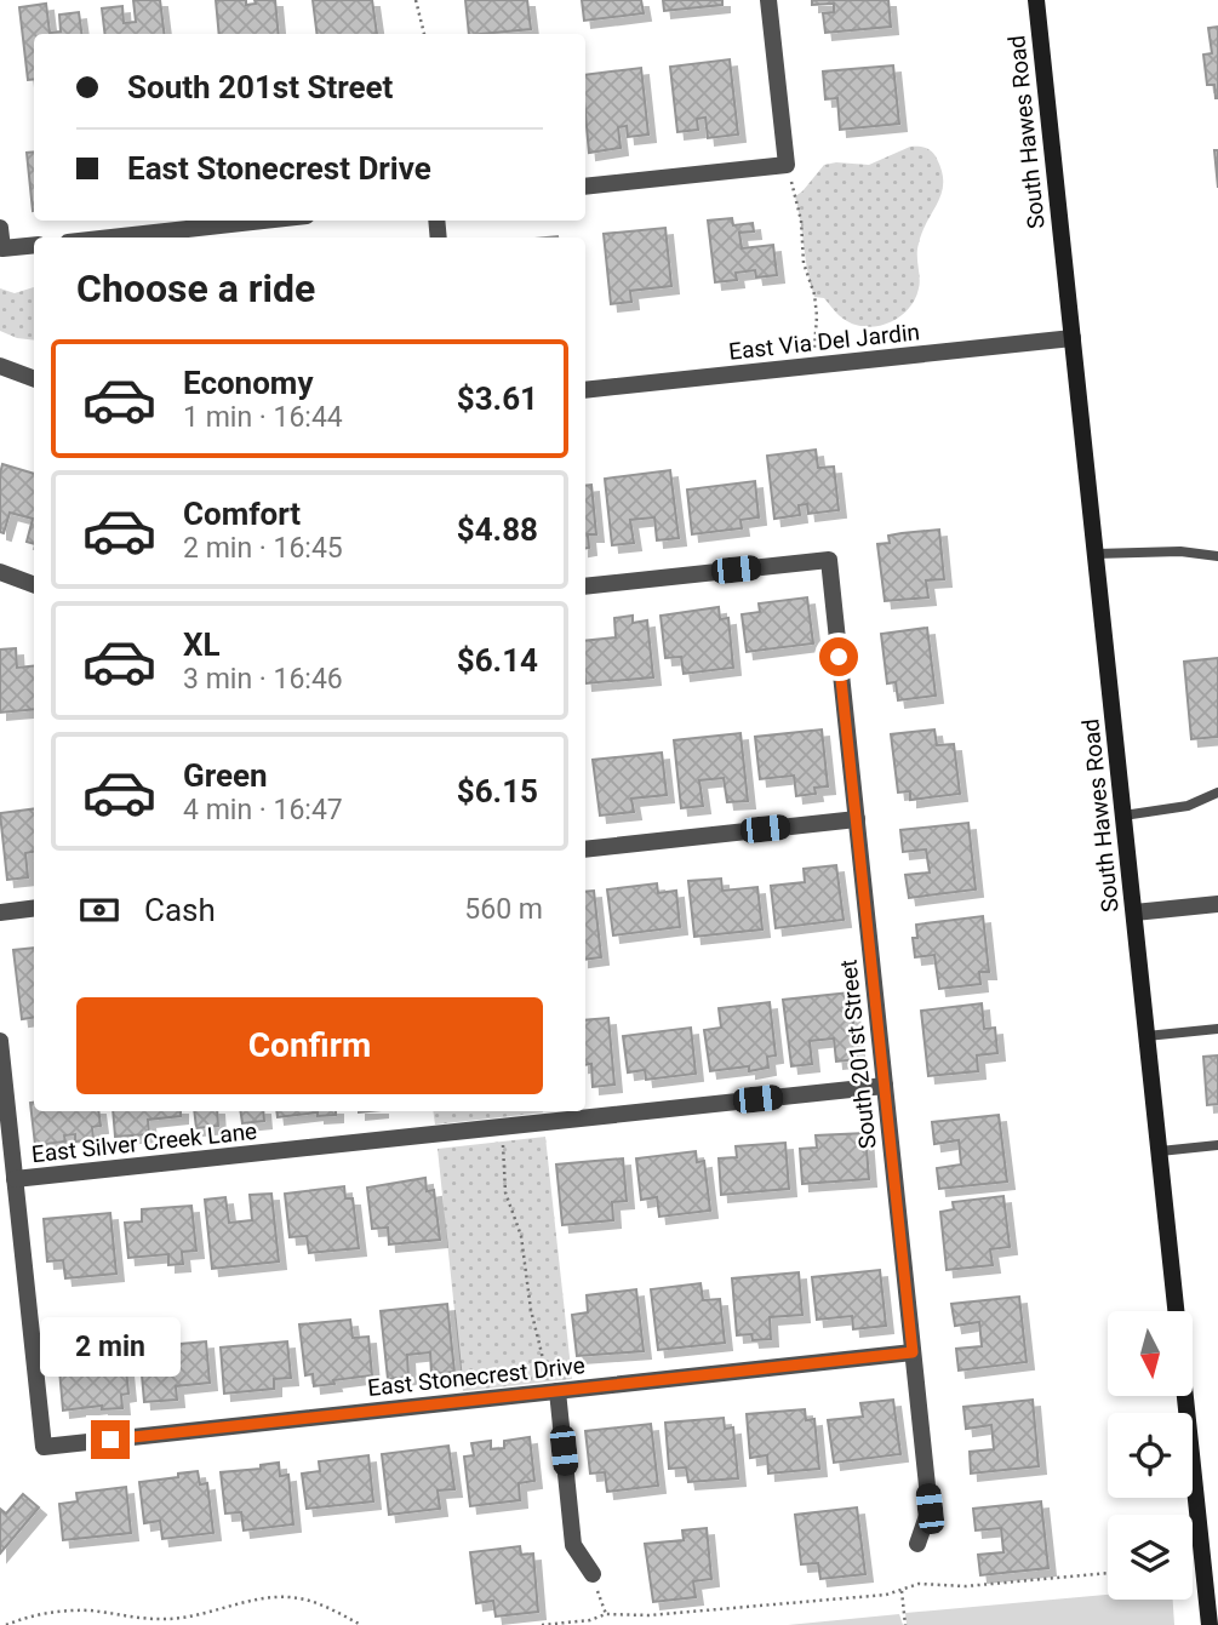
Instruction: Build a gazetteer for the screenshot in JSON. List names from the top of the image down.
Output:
{
  "streets": {
    "main road": ["South Hawes Road"],
    "street": [
      "East Via Del Jardin",
      "South 201st Street",
      "East Silver Creek Lane",
      "East Stonecrest Drive"
    ]
  },
  "crossings": [
    ["South Hawes Road", "East Via Del Jardin"],
    ["South 201st Street", "East Silver Creek Lane"],
    ["South 201st Street", "East Stonecrest Drive"],
    ["East Silver Creek Lane", "East Stonecrest Drive"]
  ],
  "north": "bottom",
  "page": {
    "banner": ["South 201st Street", "East Stonecrest Drive"],
    "heading": "Choose a ride",
    "list": [
      {
        "name": "Economy",
        "note": "1 min · 16:44",
        "value": "$3.61"
      },
      {
        "name": "Comfort",
        "note": "2 min · 16:45",
        "value": "$4.88"
      },
      {
        "name": "XL",
        "note": "3 min · 16:46",
        "value": "$6.14"
      },
      {
        "name": "Green",
        "note": "4 min · 16:47",
        "value": "$6.15"
      }
    ],
    "pay": ["Cash", "560 m"],
    "buttons": "Confirm",
    "bubble": "2 min"
  }
}
